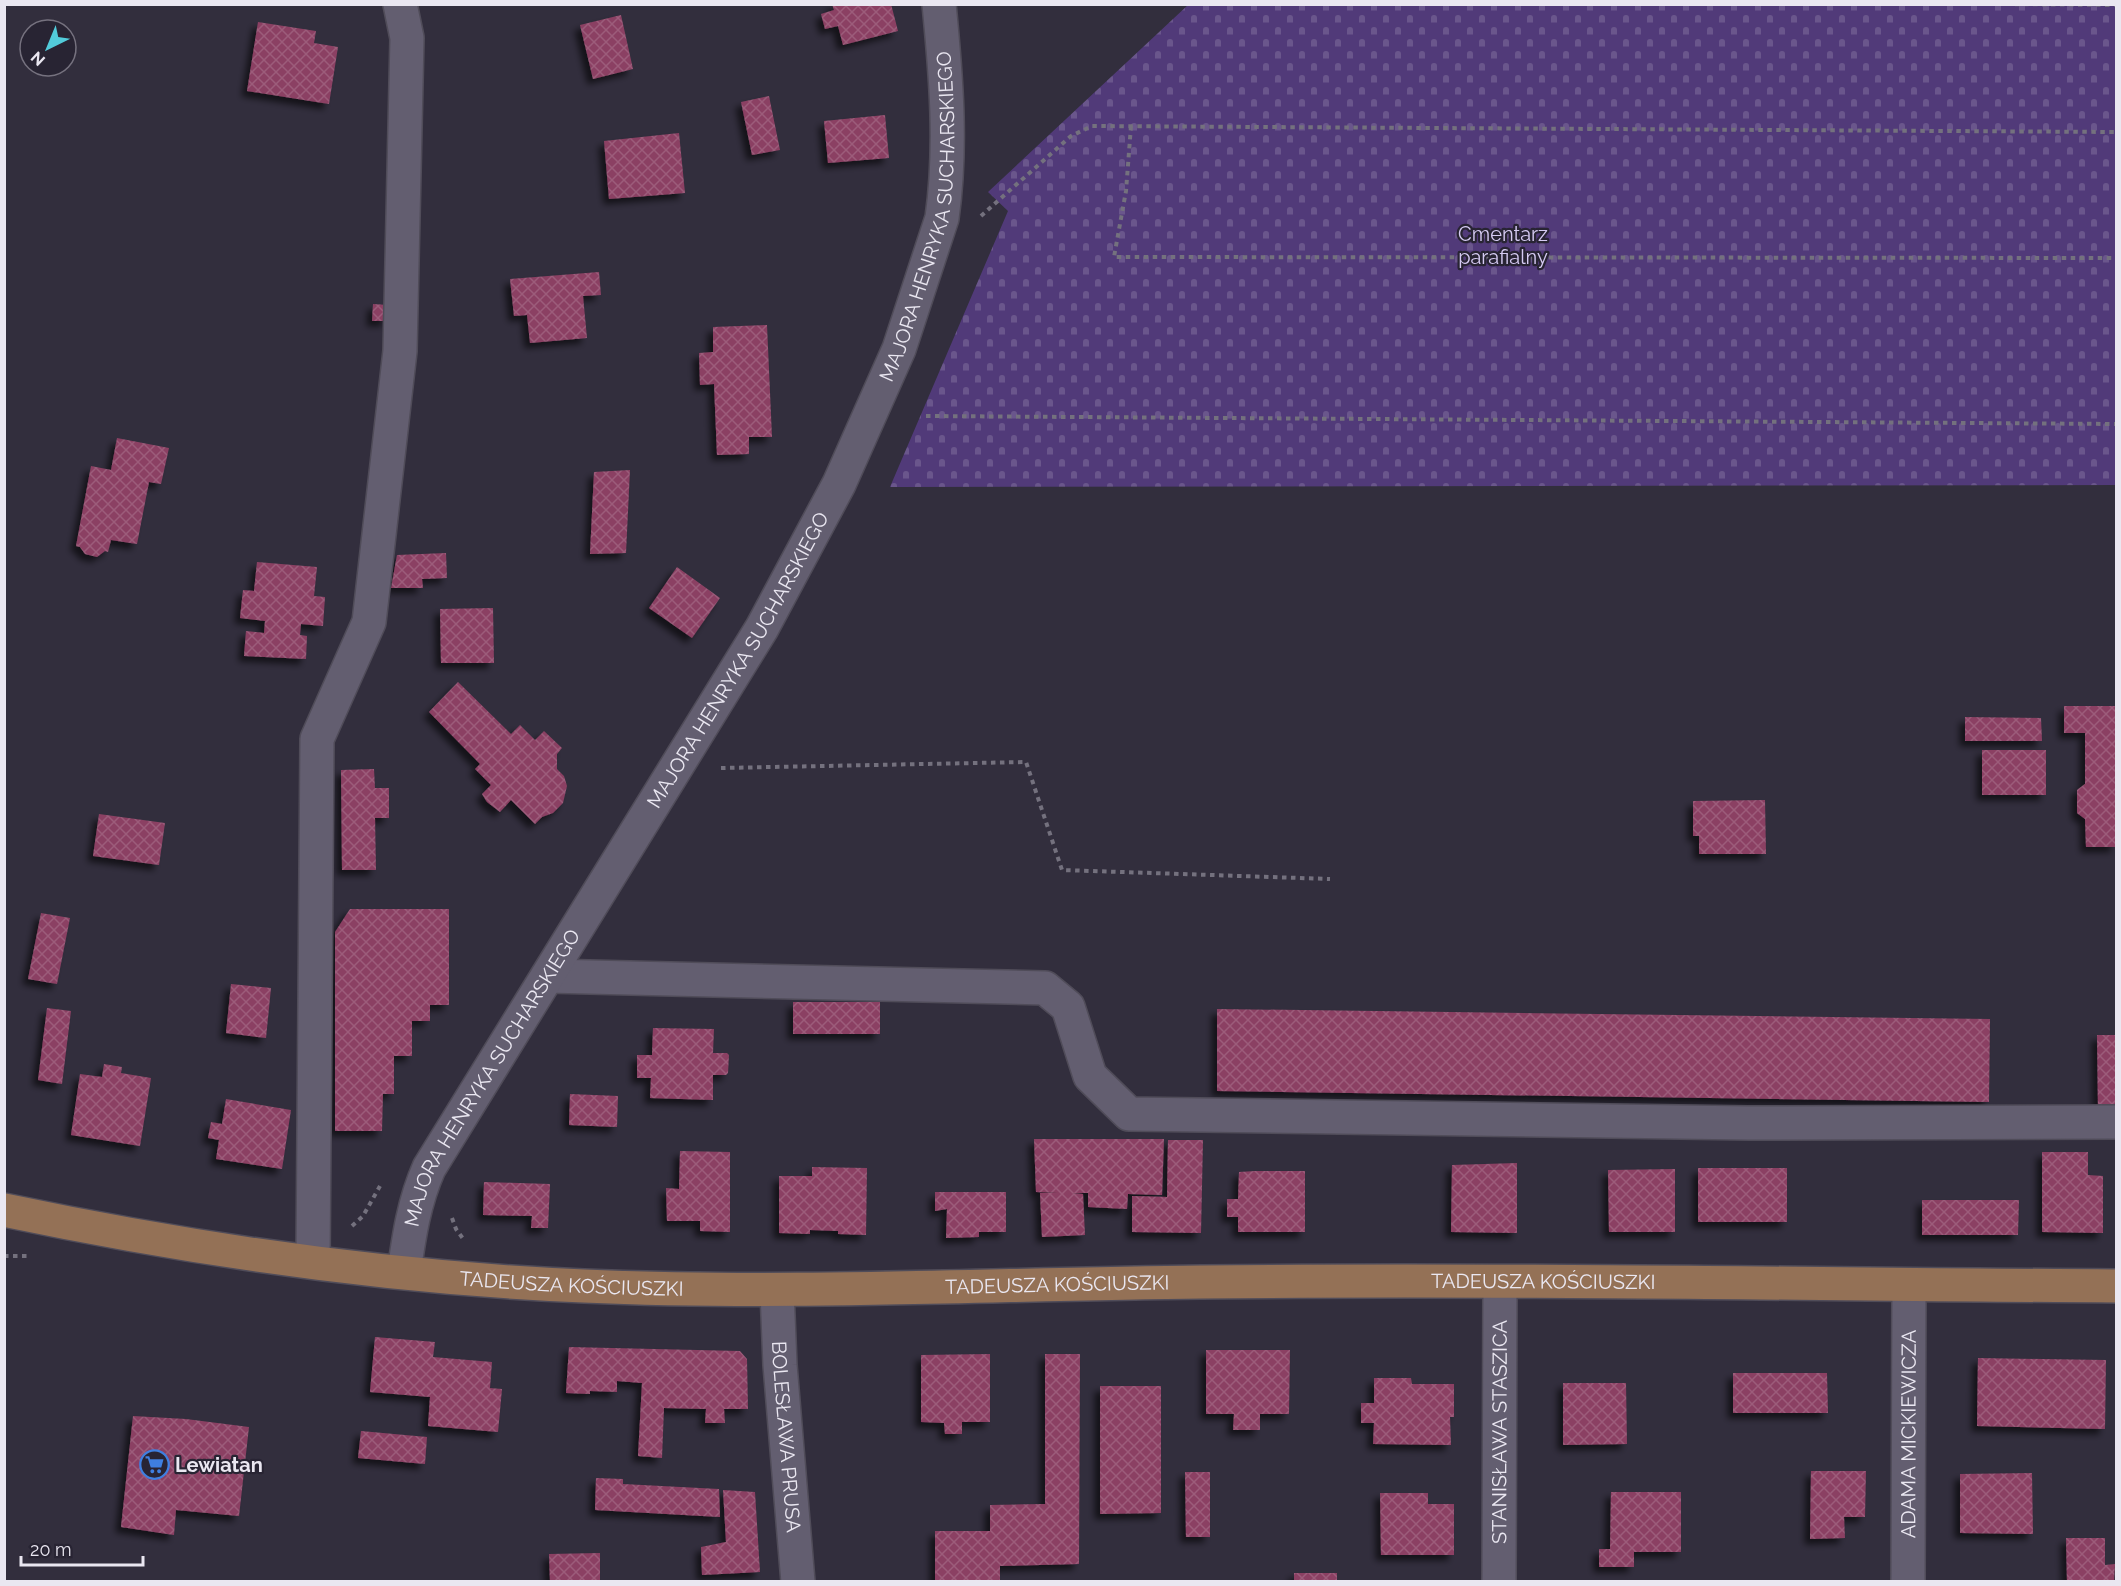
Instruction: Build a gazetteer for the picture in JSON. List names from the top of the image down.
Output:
{
  "streets": {
    "main road": ["TADEUSZA KOŚCIUSZKI"],
    "street": [
      "MAJORA HENRYKA SUCHARSKIEGO",
      "STANISŁAWA STASZICA",
      "ADAMA MICKIEWICZA",
      "BOLESŁAWA PRUSA"
    ]
  },
  "crossings": [
    ["MAJORA HENRYKA SUCHARSKIEGO", "TADEUSZA KOŚCIUSZKI"],
    ["TADEUSZA KOŚCIUSZKI", "STANISŁAWA STASZICA"],
    ["TADEUSZA KOŚCIUSZKI", "ADAMA MICKIEWICZA"],
    ["TADEUSZA KOŚCIUSZKI", "BOLESŁAWA PRUSA"]
  ],
  "parks": ["Cmentarz parafialny"],
  "places": {
    "supermarket": ["Lewiatan"]
  },
  "scale_bar": "20 m",
  "north": "bottom left"
}
